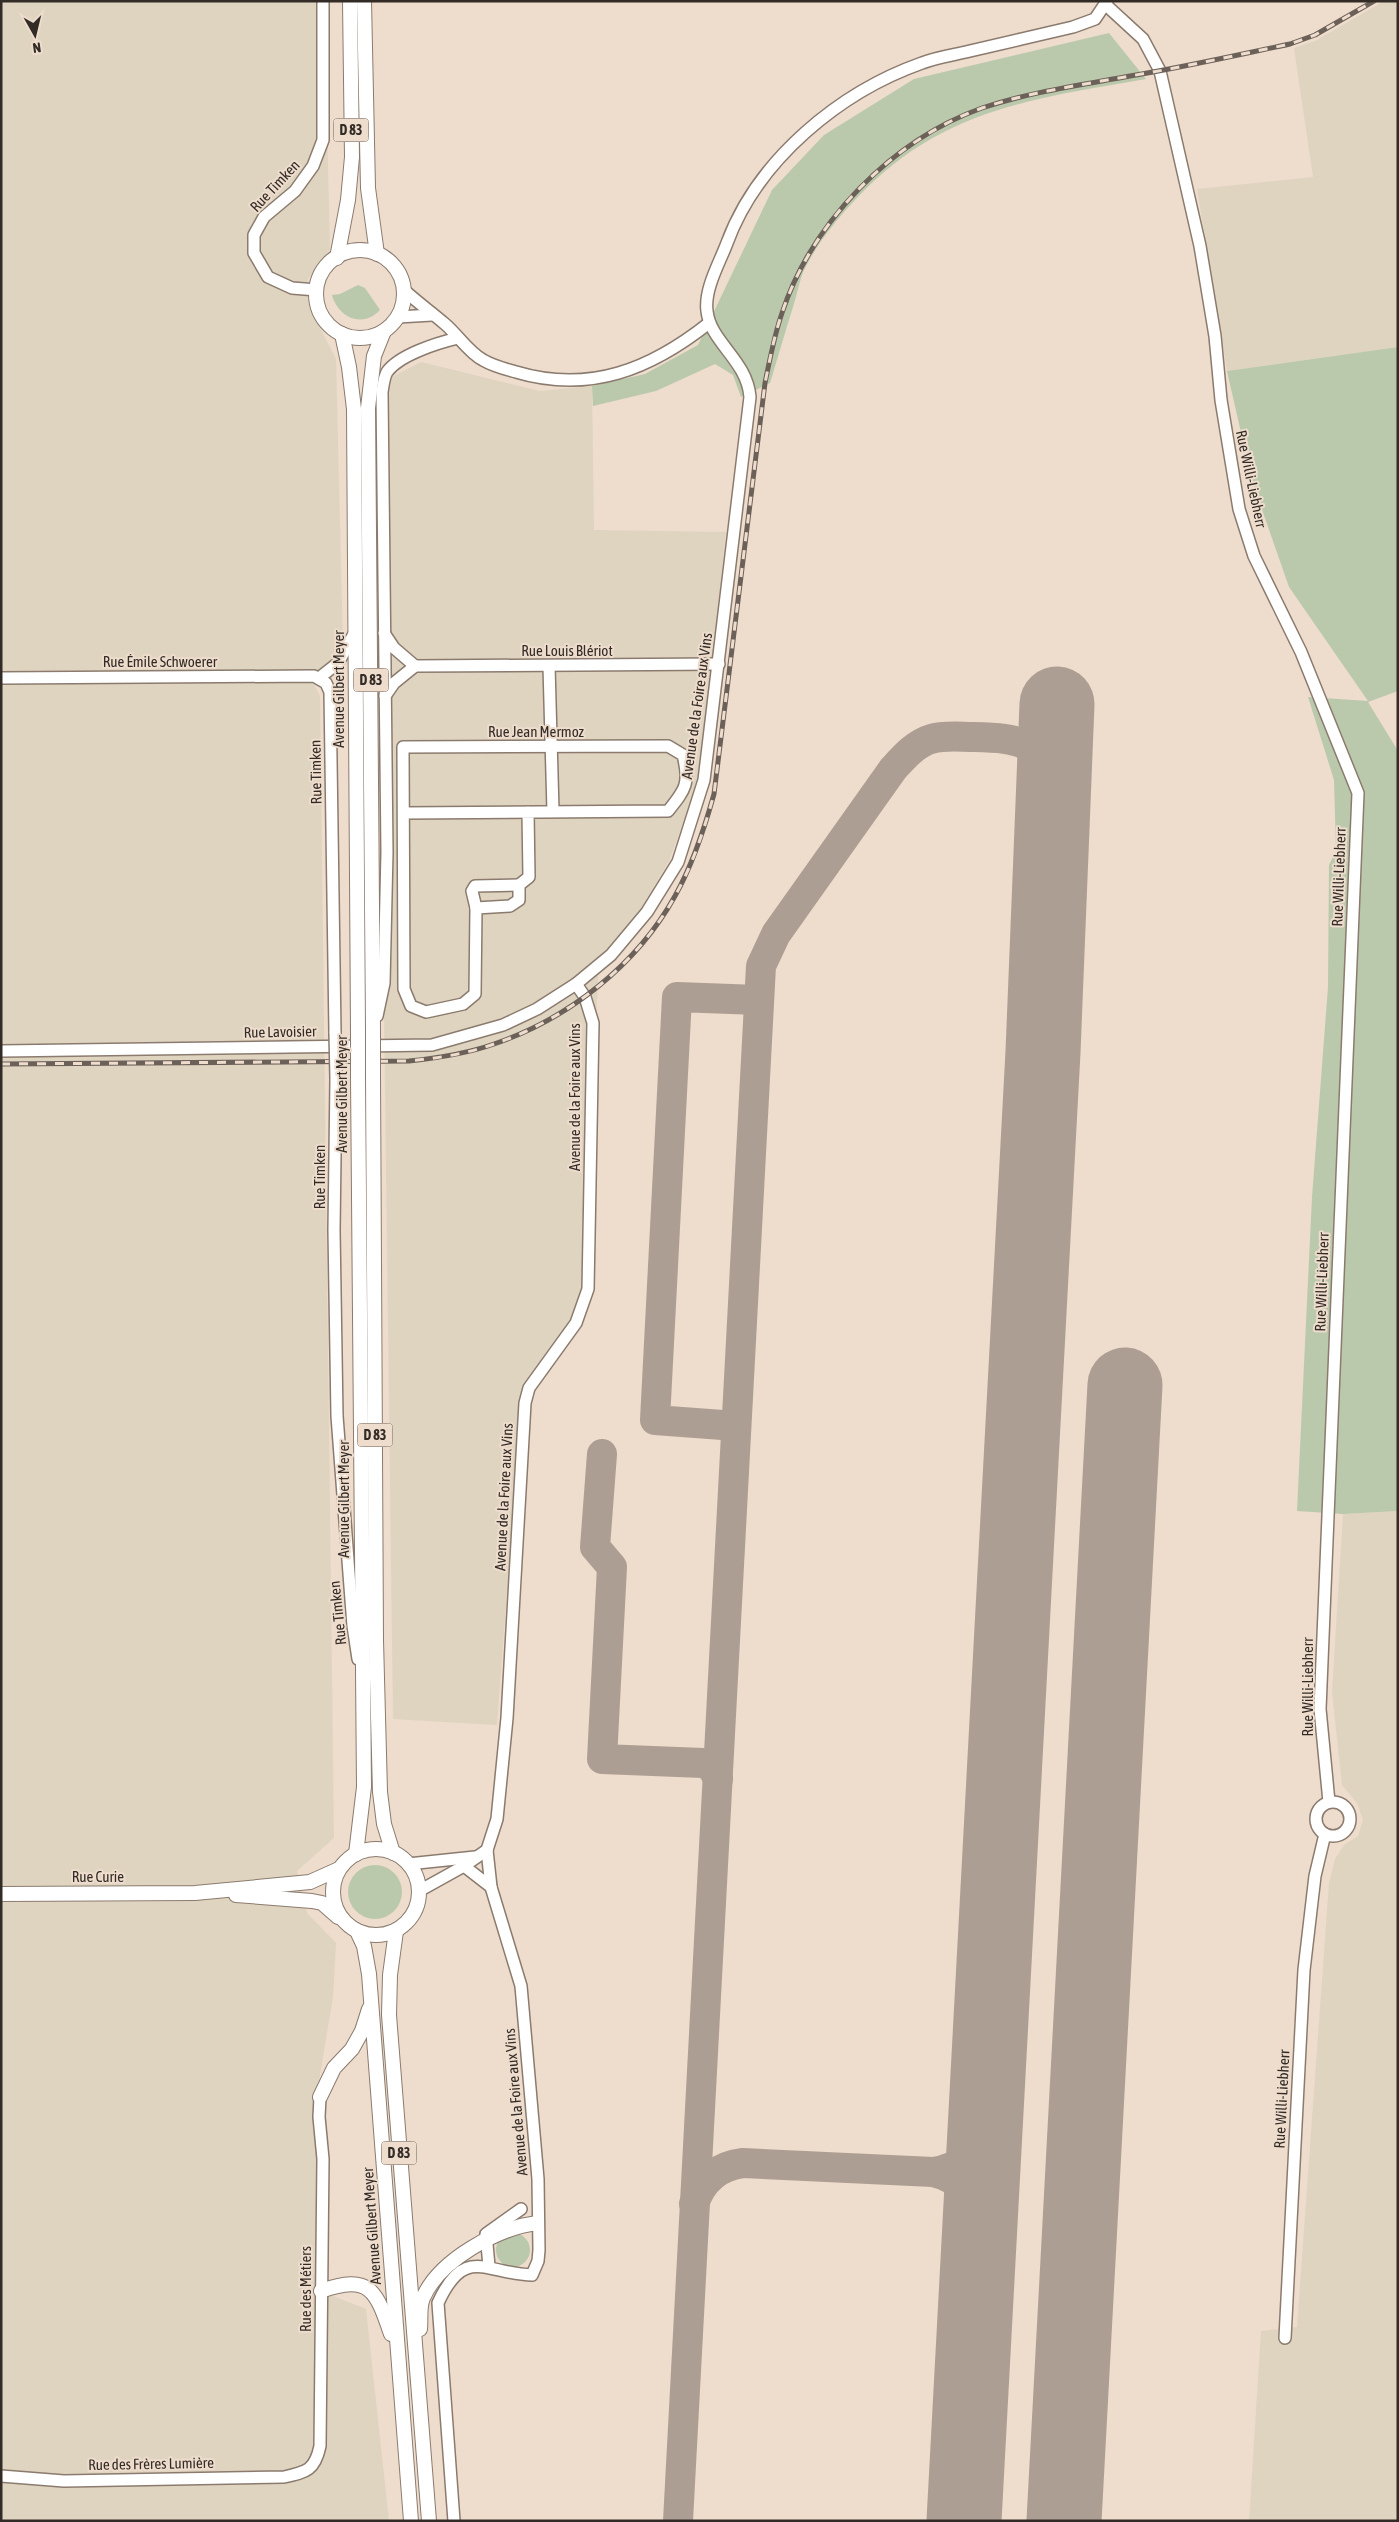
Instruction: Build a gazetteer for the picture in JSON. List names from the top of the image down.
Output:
{
  "streets": {
    "main road": ["D 83", "Avenue Gilbert Meyer", "Rue Curie"],
    "street": [
      "Rue Timken",
      "Rue Willi-Liebherr",
      "Rue Louis Blériot",
      "Rue Émile Schwoerer",
      "Avenue de la Foire aux Vins",
      "Rue Jean Mermoz",
      "Rue Lavoisier",
      "Rue des Métiers",
      "Rue des Frères Lumière"
    ]
  },
  "crossings": [
    ["D 83", "Rue Timken"],
    ["D 83", "Avenue Gilbert Meyer"],
    ["D 83", "Rue Curie"],
    ["Rue Timken", "Rue Émile Schwoerer"],
    ["Rue Timken", "Avenue Gilbert Meyer"],
    ["Rue Louis Blériot", "Avenue de la Foire aux Vins"],
    ["Avenue Gilbert Meyer", "Rue Curie"],
    ["Avenue de la Foire aux Vins", "Rue Lavoisier"],
    ["Rue des Métiers", "Rue des Frères Lumière"]
  ],
  "north": "bottom"
}
